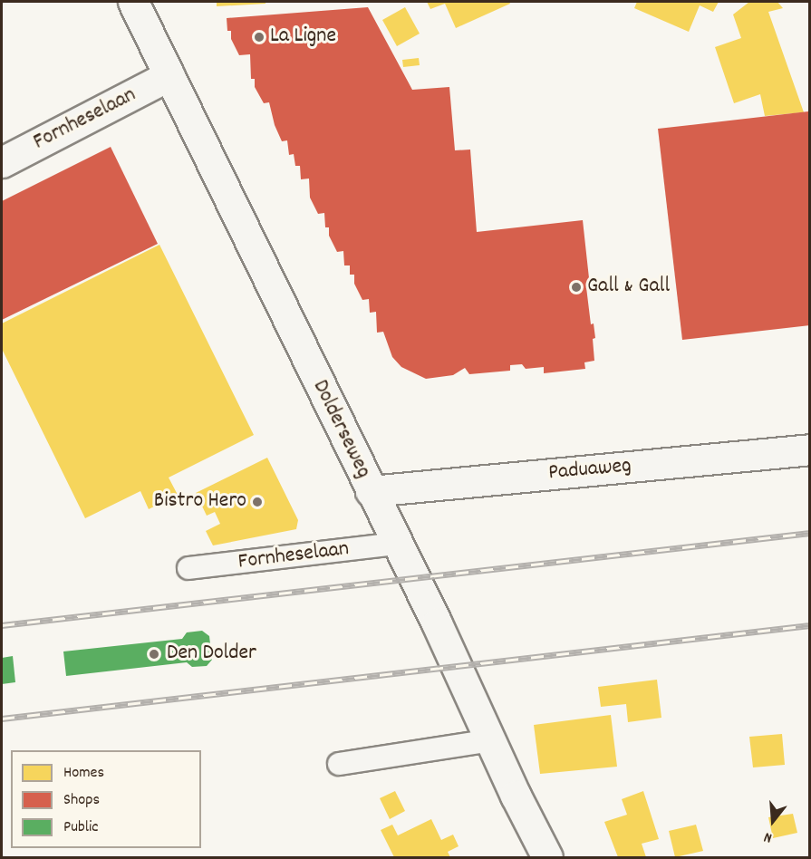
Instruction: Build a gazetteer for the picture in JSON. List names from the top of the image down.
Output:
{
  "streets": {
    "main road": ["Fornheselaan", "Dolderseweg", "Paduaweg"]
  },
  "crossings": [
    ["Fornheselaan", "Dolderseweg"],
    ["Dolderseweg", "Paduaweg"]
  ],
  "places": [
    "La Ligne",
    "Gall & Gall",
    "Bistro Hero",
    "Den Dolder"
  ],
  "legend": ["Homes", "Shops", "Public"],
  "north": "bottom"
}
